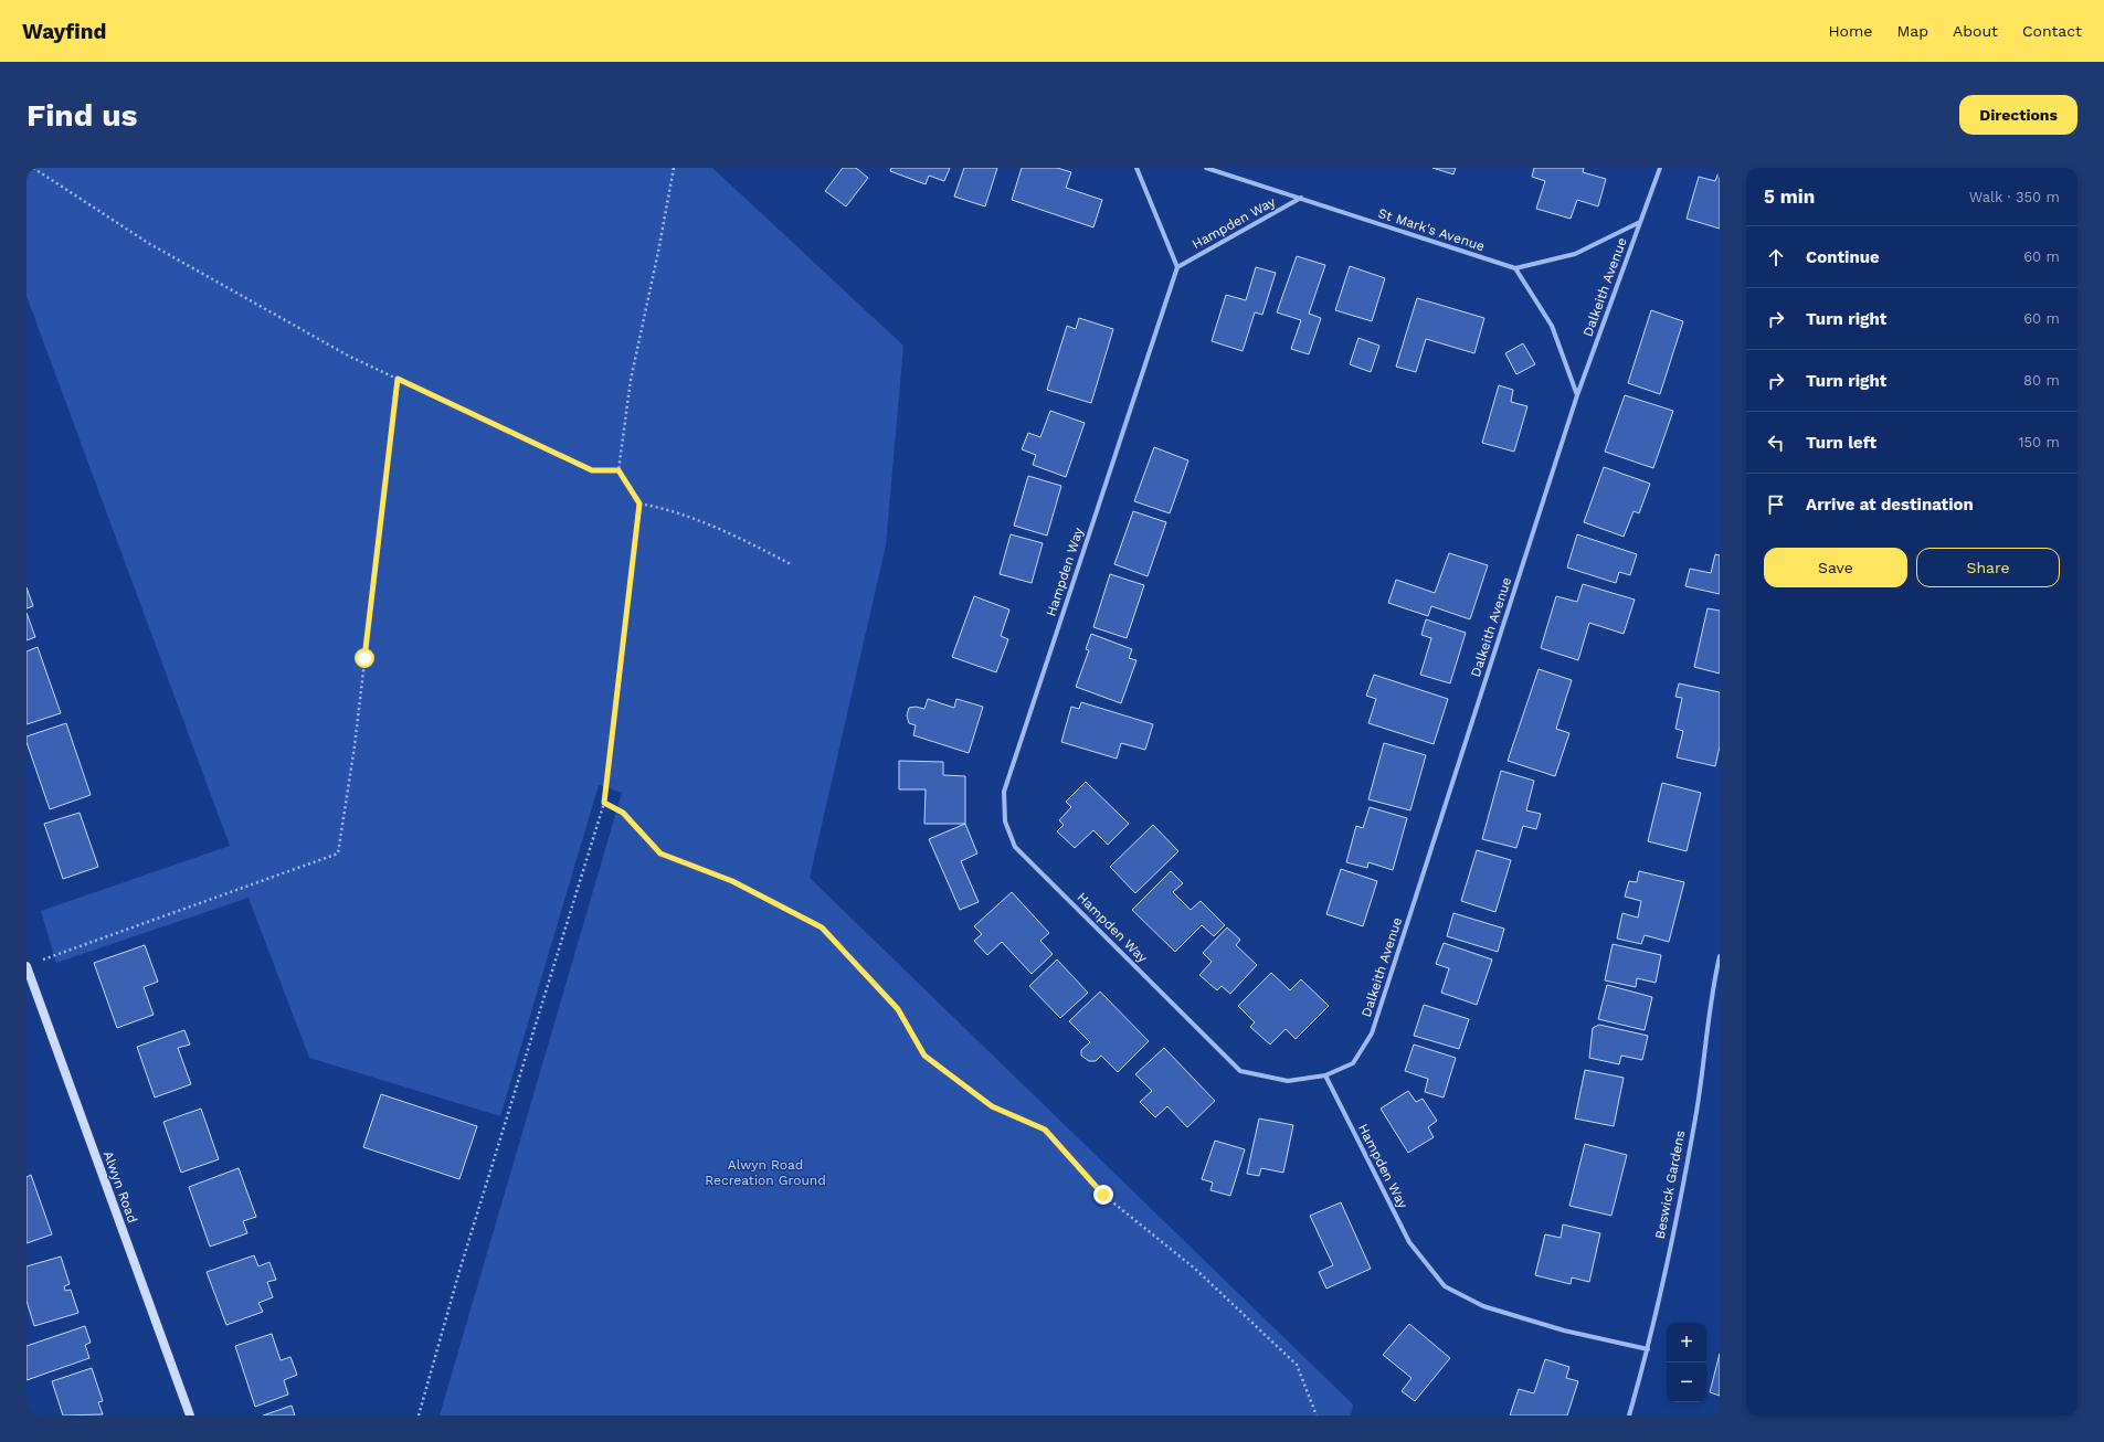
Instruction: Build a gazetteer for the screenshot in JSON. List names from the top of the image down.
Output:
{
  "streets": {
    "street": [
      "Hampden Way",
      "St Mark's Avenue",
      "Dalkeith Avenue",
      "Beswick Gardens",
      "Alwyn Road"
    ]
  },
  "crossings": [
    ["Hampden Way", "St Mark's Avenue"],
    ["Hampden Way", "Dalkeith Avenue"],
    ["Hampden Way", "Beswick Gardens"]
  ],
  "parks": ["Alwyn Road Recreation Ground"],
  "page": {
    "header": "Wayfind",
    "nav": [
      "Home",
      "Map",
      "About",
      "Contact"
    ],
    "buttons": [
      "Directions",
      ["Save", "Share"]
    ],
    "title": "Find us",
    "heading": ["5 min", "Walk · 350 m"],
    "list": [
      ["Continue", "60 m"],
      ["Turn right", "60 m"],
      ["Turn right", "80 m"],
      ["Turn left", "150 m"],
      "Arrive at destination"
    ],
    "map_buttons": ["+", "−"]
  }
}
